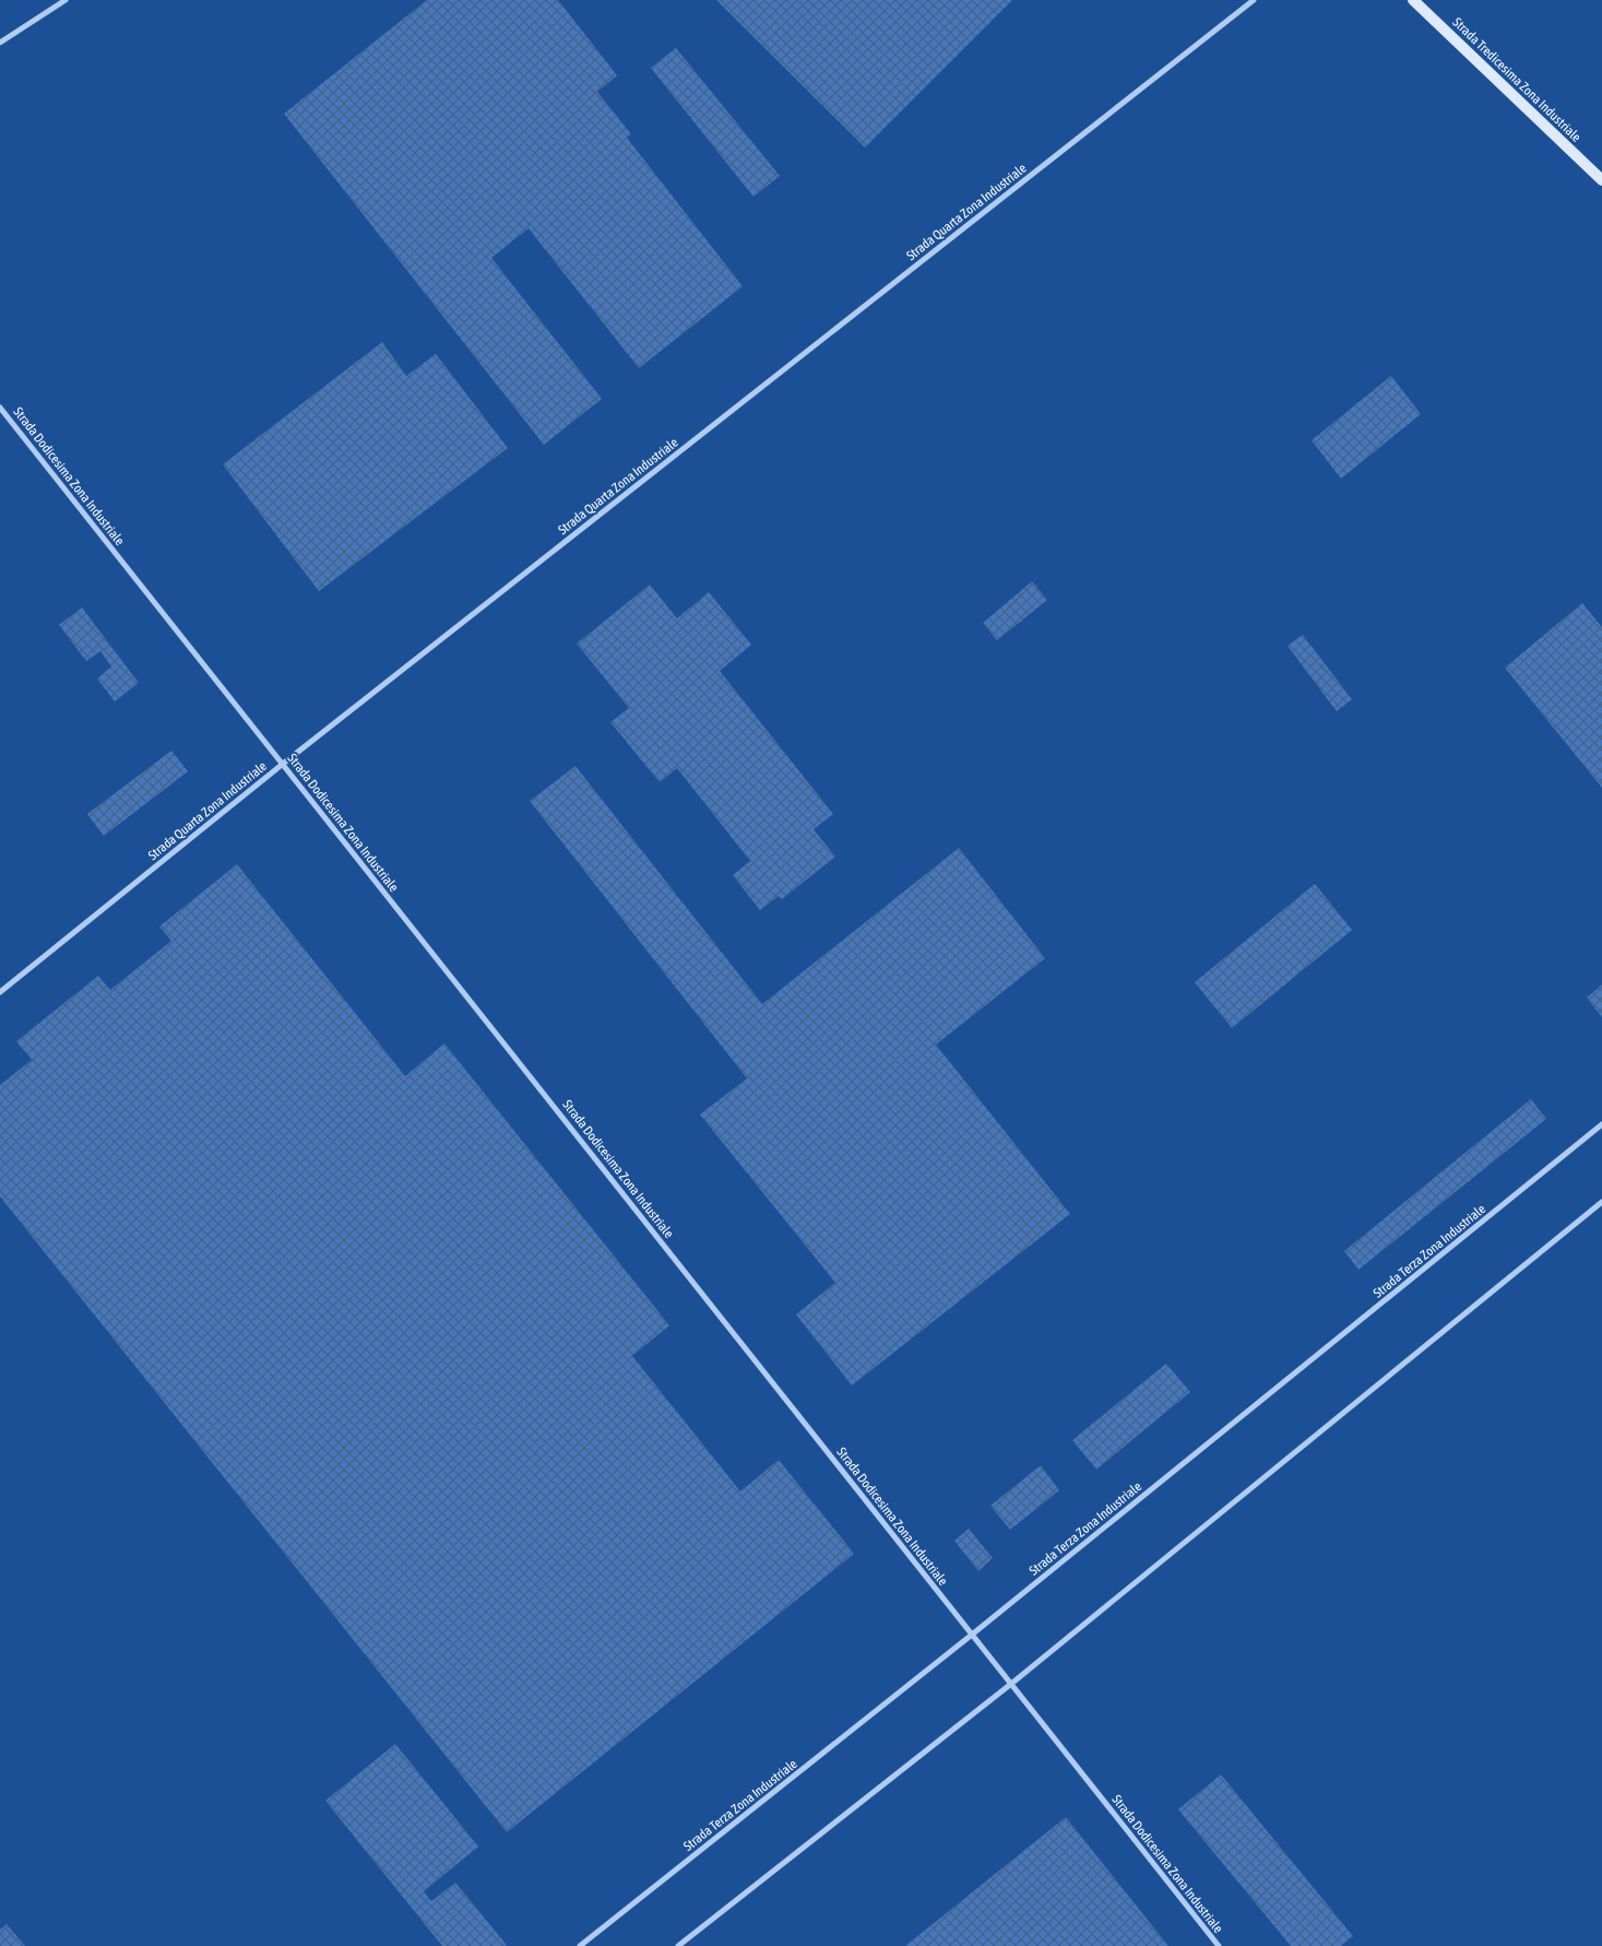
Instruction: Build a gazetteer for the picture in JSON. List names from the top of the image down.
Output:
{
  "streets": {
    "main road": ["Strada Tredicesima Zona Industriale"],
    "street": ["Strada Quarta Zona Industriale", "Strada Dodicesima Zona Industriale", "Strada Terza Zona Industriale"]
  },
  "crossings": [
    ["Strada Quarta Zona Industriale", "Strada Dodicesima Zona Industriale"],
    ["Strada Dodicesima Zona Industriale", "Strada Terza Zona Industriale"]
  ]
}
